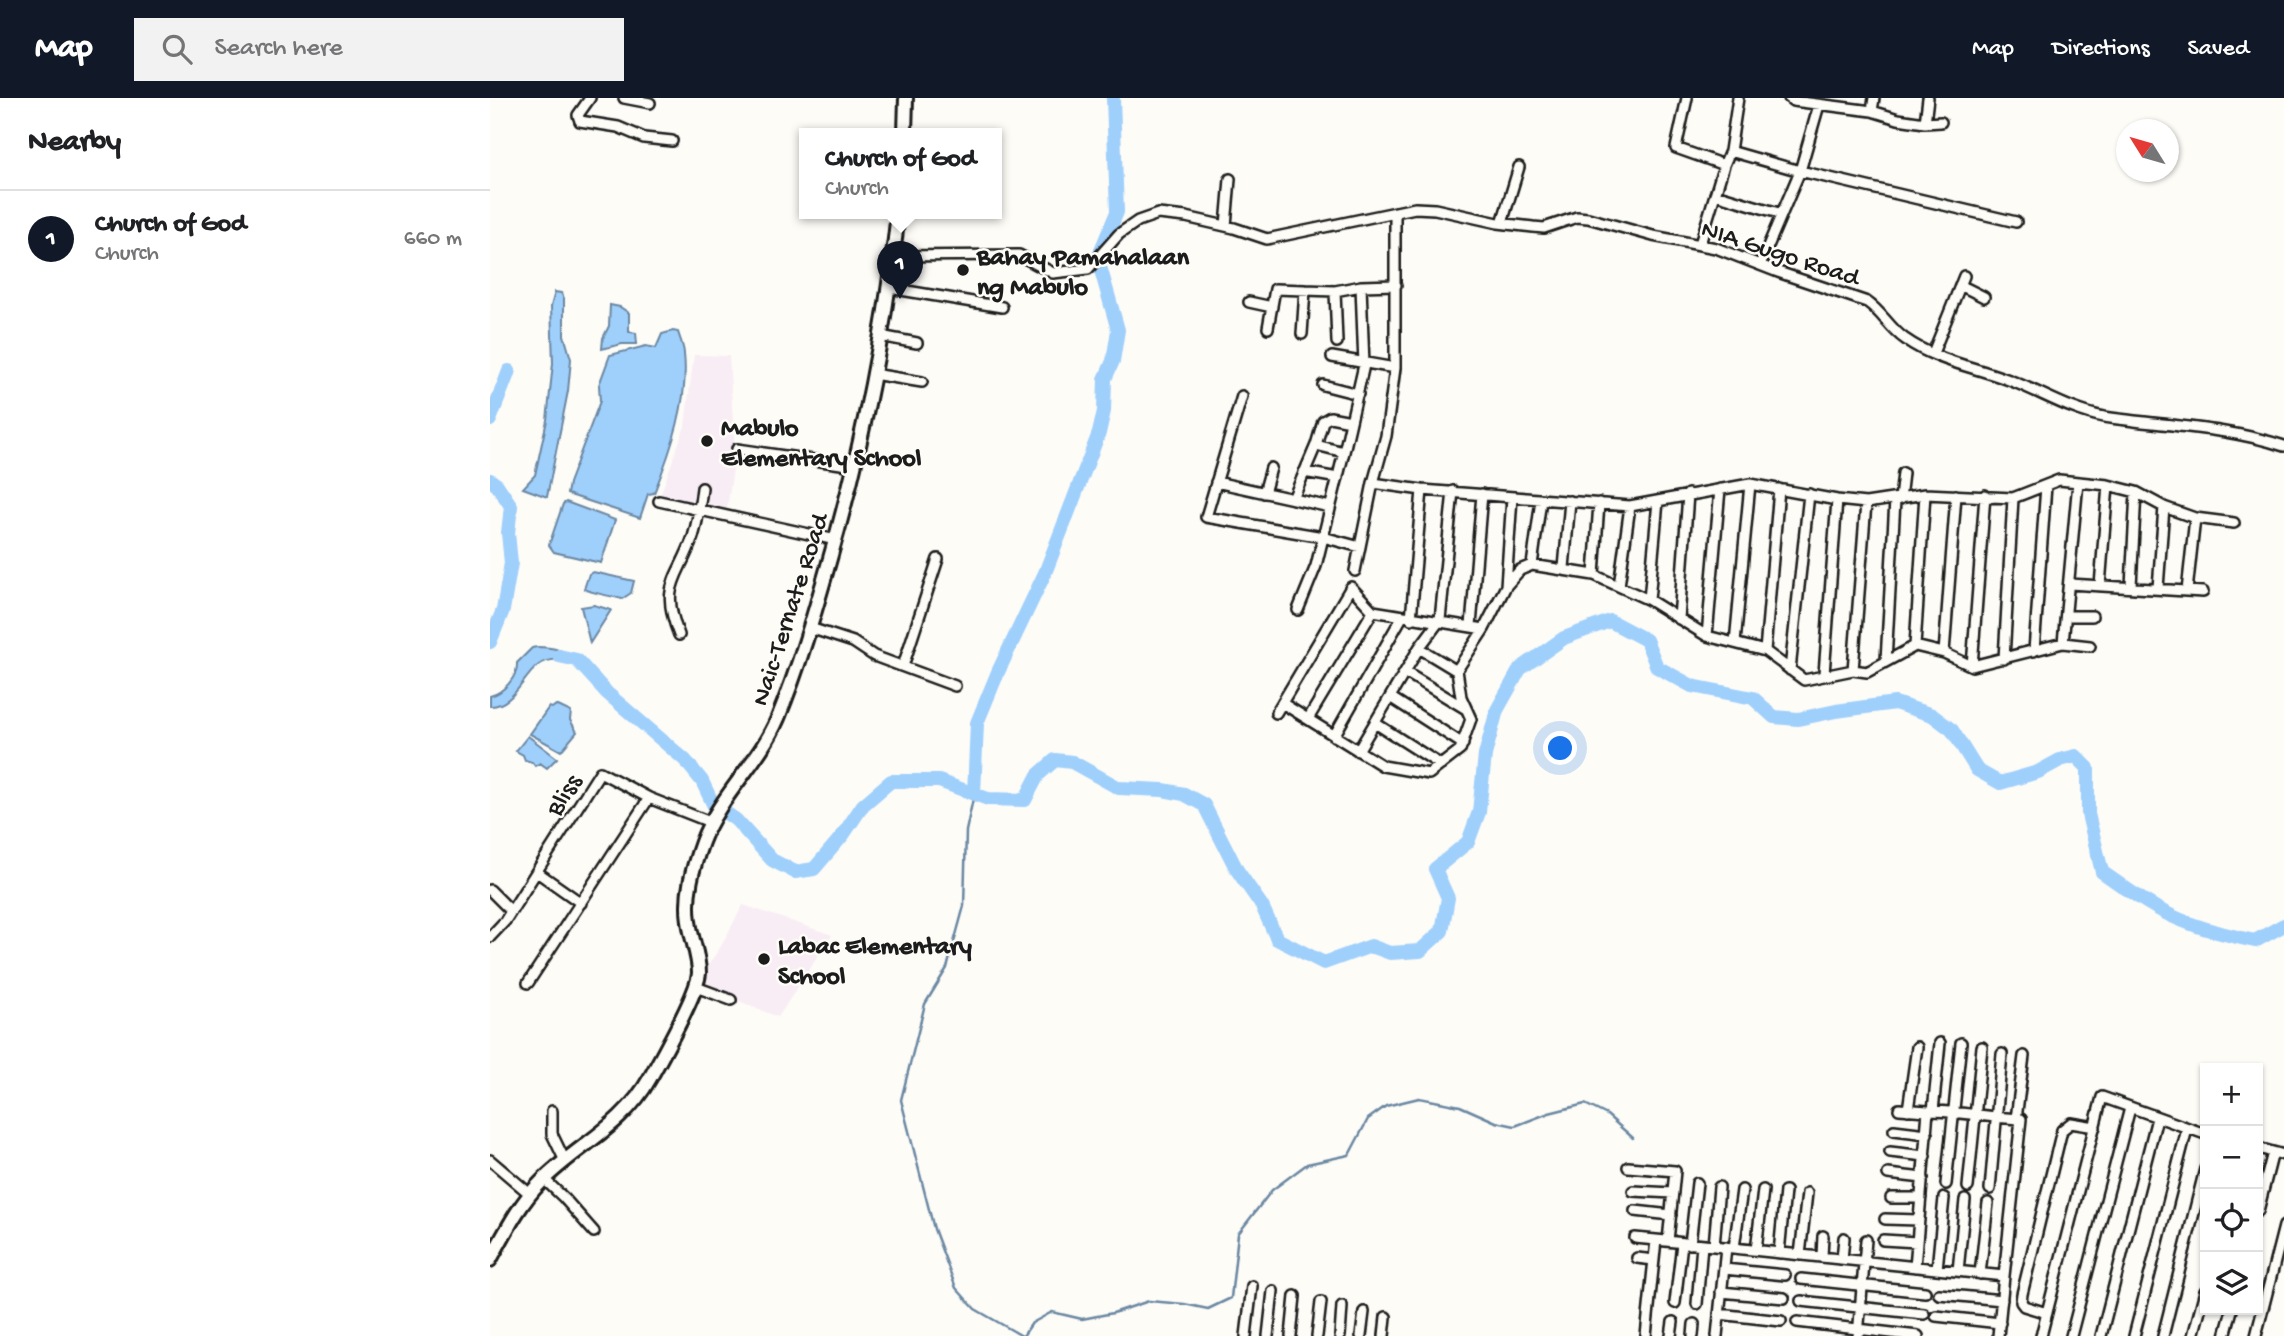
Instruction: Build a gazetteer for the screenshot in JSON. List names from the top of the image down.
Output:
{
  "streets": {
    "main road": ["Naic-Ternate Road"],
    "street": ["NIA Gugo Road", "Bliss"]
  },
  "crossings": [
    ["NIA Gugo Road", "Naic-Ternate Road"],
    ["Naic-Ternate Road", "Bliss"]
  ],
  "places": ["Bahay Pamahalaan ng Mabulo", "Mabulo Elementary School", "Labac Elementary School"],
  "north": "top left",
  "page": {
    "header": "Map",
    "search": "Search here",
    "nav": ["Map", "Directions", "Saved"],
    "heading": "Nearby",
    "popup": ["Church of God", "Church"],
    "list": [
      {
        "mark": "1",
        "name": "Church of God",
        "note": "Church",
        "value": "660 m"
      }
    ],
    "pins": "1",
    "map_buttons": ["+", "−"]
  }
}
